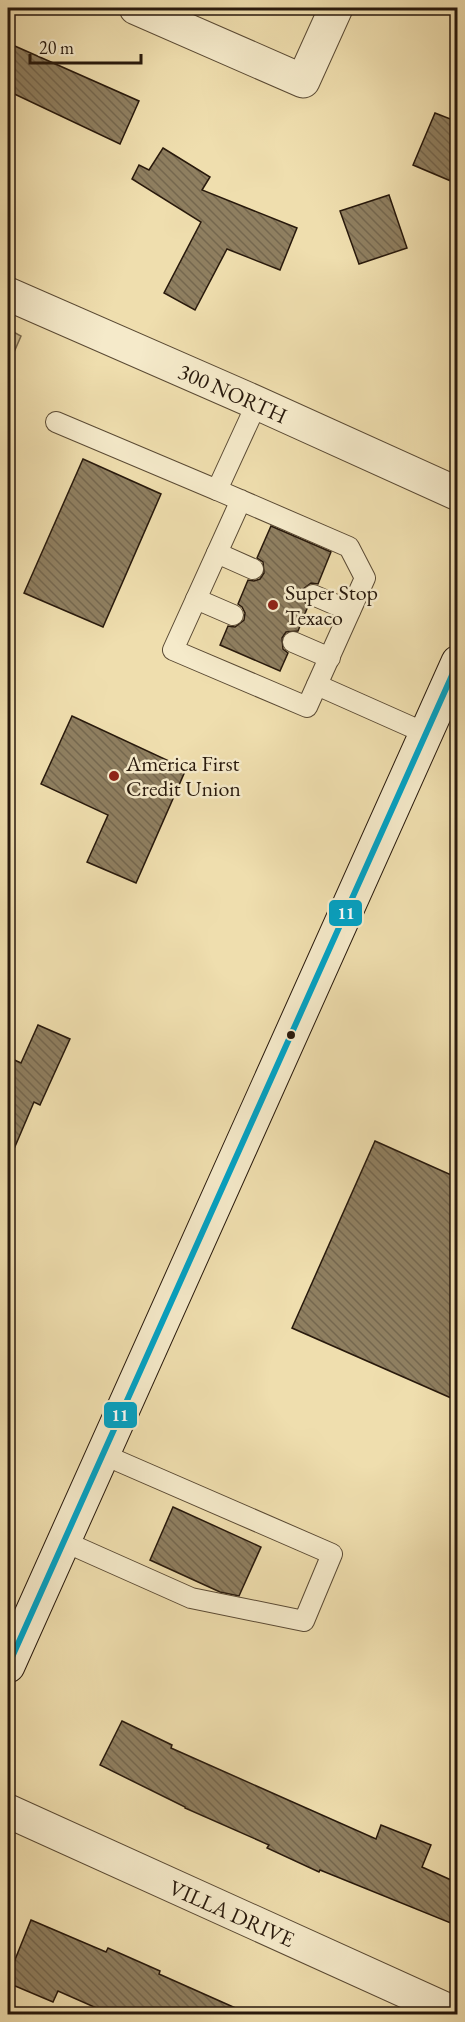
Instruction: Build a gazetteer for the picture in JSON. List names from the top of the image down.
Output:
{
  "streets": {
    "street": ["300 NORTH", "VILLA DRIVE"]
  },
  "places": ["Super Stop Texaco", "America First Credit Union"],
  "lines": ["transit line 11"],
  "scale_bar": "20 m"
}
